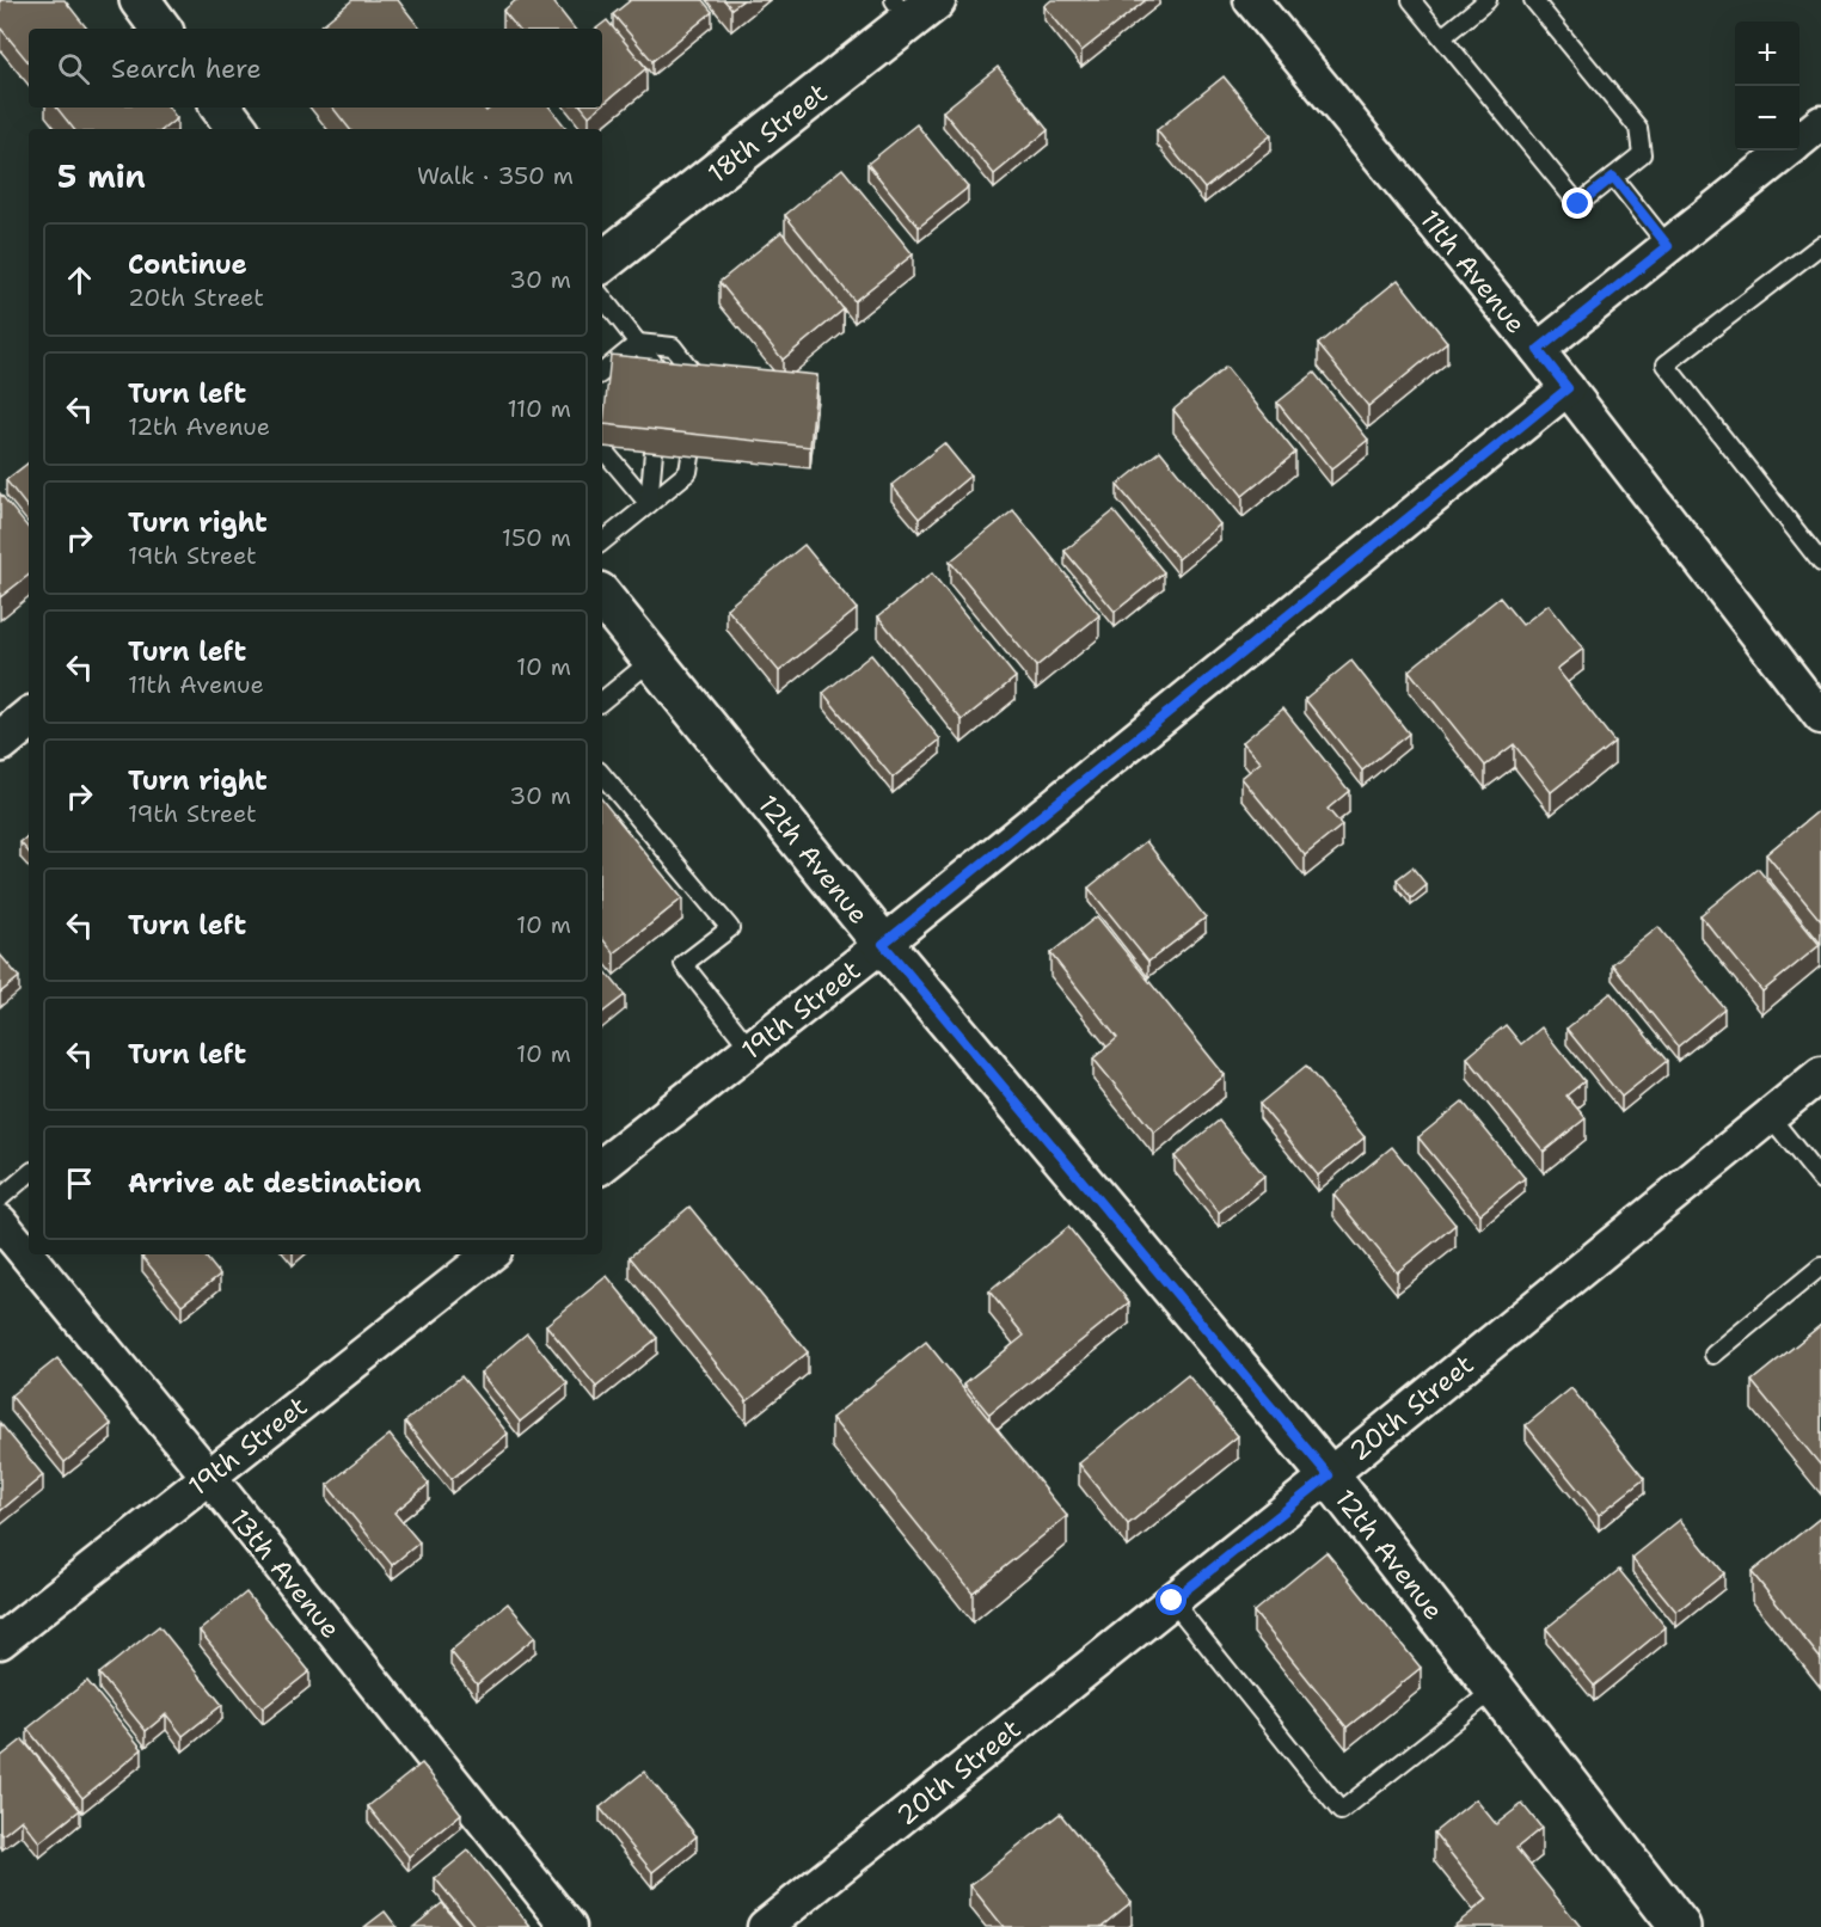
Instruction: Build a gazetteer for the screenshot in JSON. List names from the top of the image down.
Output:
{
  "streets": {
    "street": [
      "18th Street",
      "11th Avenue",
      "12th Avenue",
      "19th Street",
      "20th Street",
      "13th Avenue"
    ]
  },
  "crossings": [
    ["11th Avenue", "19th Street"],
    ["12th Avenue", "19th Street"],
    ["12th Avenue", "20th Street"],
    ["19th Street", "13th Avenue"]
  ],
  "page": {
    "map_buttons": ["+", "−"],
    "search": "Search here",
    "heading": ["5 min", "Walk · 350 m"],
    "list": [
      ["Continue", "20th Street", "30 m"],
      ["Turn left", "12th Avenue", "110 m"],
      ["Turn right", "19th Street", "150 m"],
      ["Turn left", "11th Avenue", "10 m"],
      ["Turn right", "19th Street", "30 m"],
      ["Turn left", "10 m"],
      ["Turn left", "10 m"],
      "Arrive at destination"
    ]
  }
}
